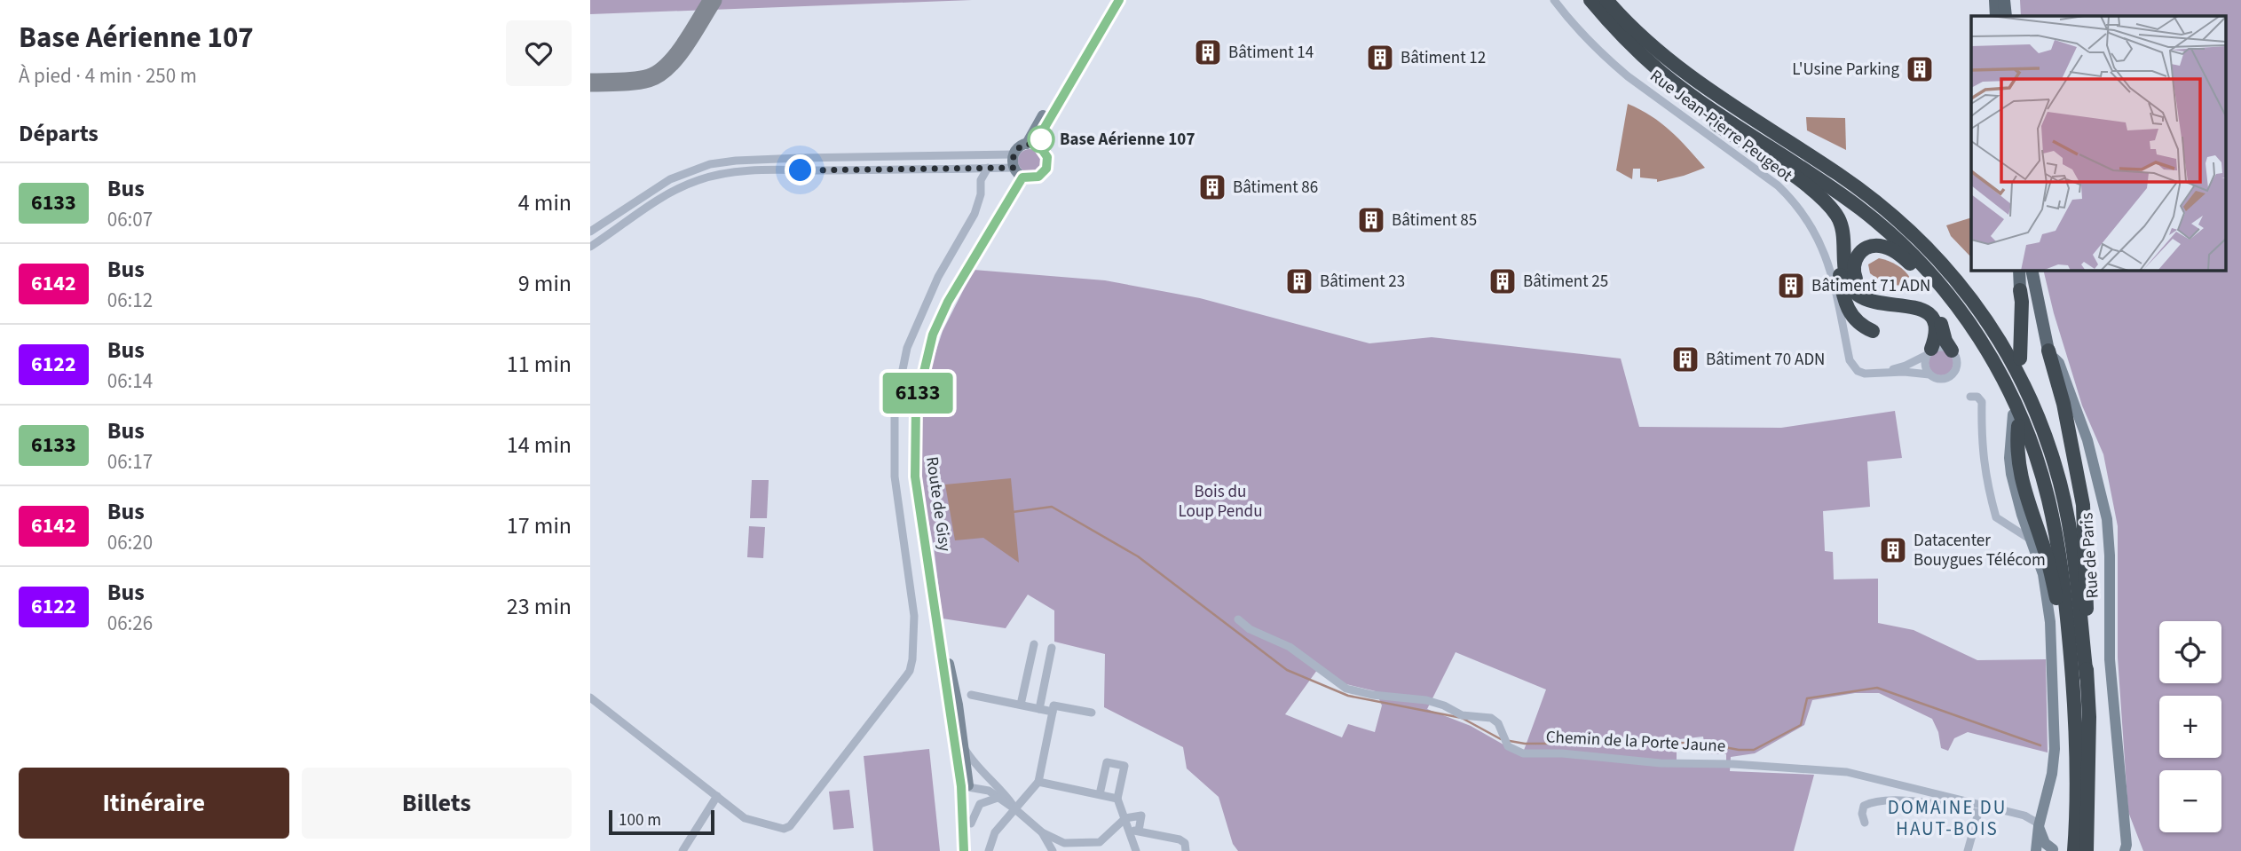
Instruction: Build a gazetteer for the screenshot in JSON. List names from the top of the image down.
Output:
{
  "streets": {
    "main road": ["Rue de Paris"],
    "street": ["Rue Jean-Pierre Peugeot", "Route de Gisy", "Chemin de la Porte Jaune"]
  },
  "districts": ["DOMAINE DU HAUT-BOIS"],
  "parks": ["Bois du Loup Pendu"],
  "places": {
    "building": [
      "Bâtiment 14",
      "Bâtiment 12",
      "L'Usine Parking",
      "Bâtiment 86",
      "Bâtiment 85",
      "Bâtiment 23",
      "Bâtiment 25",
      "Bâtiment 71 ADN",
      "Bâtiment 70 ADN",
      "Datacenter Bouygues Télécom"
    ],
    "other": ["Base Aérienne 107"]
  },
  "lines": ["bus line 6133"],
  "scale_bar": "100 m",
  "page": {
    "heading": [
      ["Base Aérienne 107", "À pied · 4 min · 250 m"],
      "Départs"
    ],
    "on_map": "6133",
    "list": [
      {
        "mark": "6133",
        "name": "Bus",
        "note": "06:07",
        "value": "4 min"
      },
      {
        "mark": "6142",
        "name": "Bus",
        "note": "06:12",
        "value": "9 min"
      },
      {
        "mark": "6122",
        "name": "Bus",
        "note": "06:14",
        "value": "11 min"
      },
      {
        "mark": "6133",
        "name": "Bus",
        "note": "06:17",
        "value": "14 min"
      },
      {
        "mark": "6142",
        "name": "Bus",
        "note": "06:20",
        "value": "17 min"
      },
      {
        "mark": "6122",
        "name": "Bus",
        "note": "06:26",
        "value": "23 min"
      }
    ],
    "map_buttons": ["+", "−"],
    "buttons": ["Itinéraire", "Billets"],
    "scale": "100 m"
  }
}
